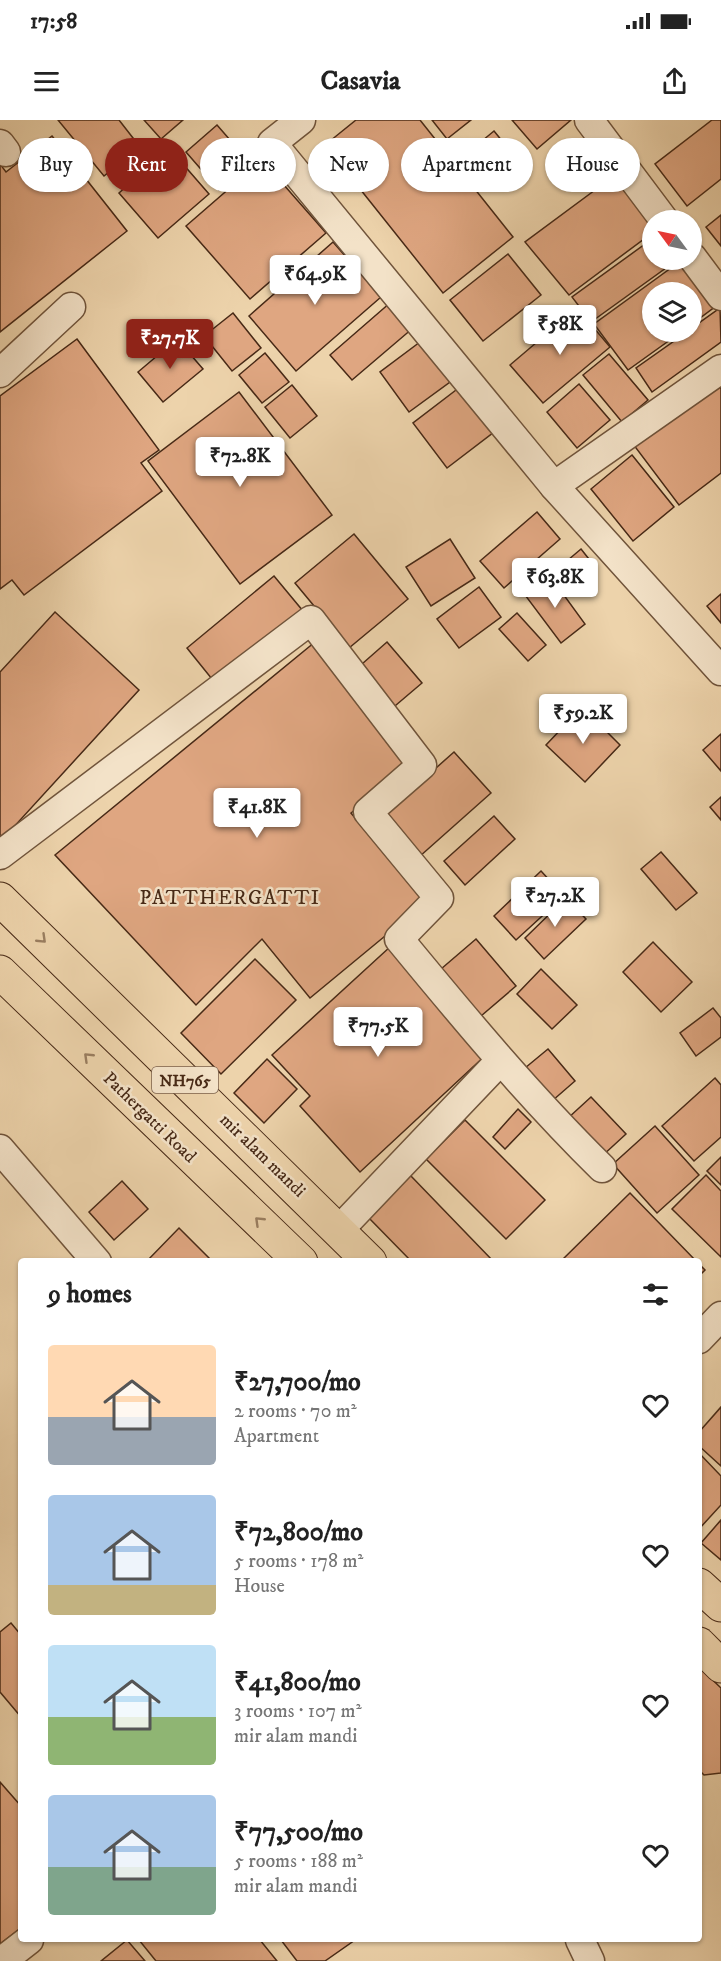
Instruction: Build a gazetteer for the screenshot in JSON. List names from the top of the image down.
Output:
{
  "streets": {
    "highway": ["NH765", "Pathergatti Road", "mir alam mandi"]
  },
  "one_way": ["Pathergatti Road", "mir alam mandi"],
  "districts": ["PATTHERGATTI"],
  "north": "top left",
  "page": {
    "status": "17:58",
    "header": "Casavia",
    "chip": [
      "Buy",
      "Rent",
      "Filters",
      "New",
      "Apartment",
      "House"
    ],
    "price": [
      "₹64.9K",
      "₹58K",
      "₹27.7K",
      "₹72.8K",
      "₹63.8K",
      "₹59.2K",
      "₹41.8K",
      "₹27.2K",
      "₹77.5K"
    ],
    "heading": "9 homes",
    "list": [
      {
        "name": "₹27,700/mo",
        "note": "2 rooms · 70 m² · Apartment"
      },
      {
        "name": "₹72,800/mo",
        "note": "5 rooms · 178 m² · House"
      },
      {
        "name": "₹41,800/mo",
        "note": "3 rooms · 107 m² · mir alam mandi"
      },
      {
        "name": "₹77,500/mo",
        "note": "5 rooms · 188 m² · mir alam mandi"
      }
    ]
  }
}
